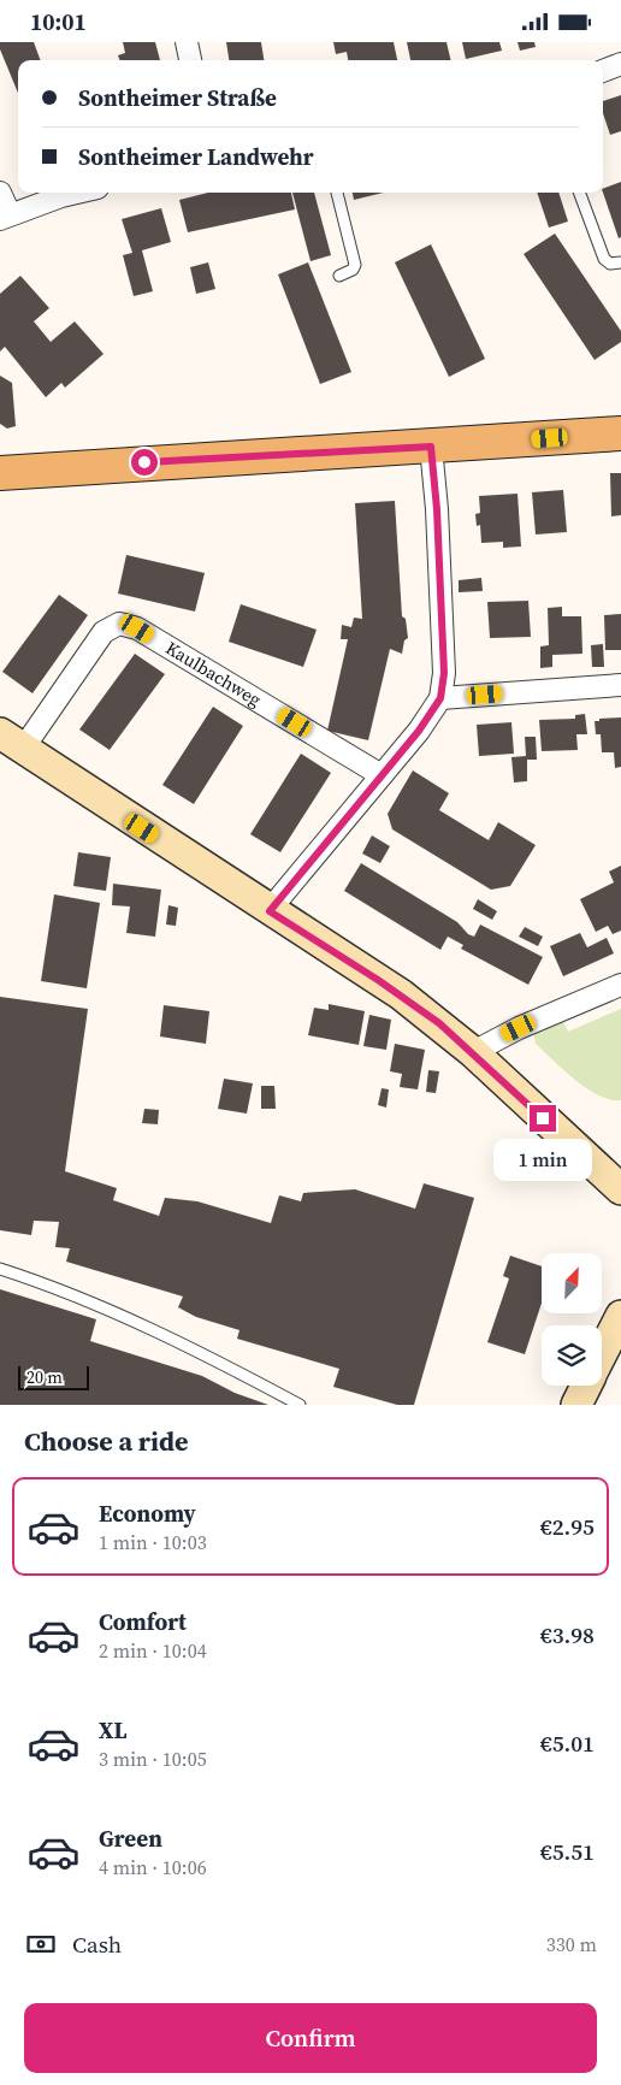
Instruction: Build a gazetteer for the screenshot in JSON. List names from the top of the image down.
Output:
{
  "streets": {
    "street": ["Kaulbachweg"]
  },
  "scale_bar": "20 m",
  "north": "top right",
  "page": {
    "status": "10:01",
    "banner": ["Sontheimer Straße", "Sontheimer Landwehr"],
    "bubble": "1 min",
    "scale": "20 m",
    "heading": "Choose a ride",
    "list": [
      {
        "name": "Economy",
        "note": "1 min · 10:03",
        "value": "€2.95"
      },
      {
        "name": "Comfort",
        "note": "2 min · 10:04",
        "value": "€3.98"
      },
      {
        "name": "XL",
        "note": "3 min · 10:05",
        "value": "€5.01"
      },
      {
        "name": "Green",
        "note": "4 min · 10:06",
        "value": "€5.51"
      }
    ],
    "pay": ["Cash", "330 m"],
    "buttons": "Confirm"
  }
}
